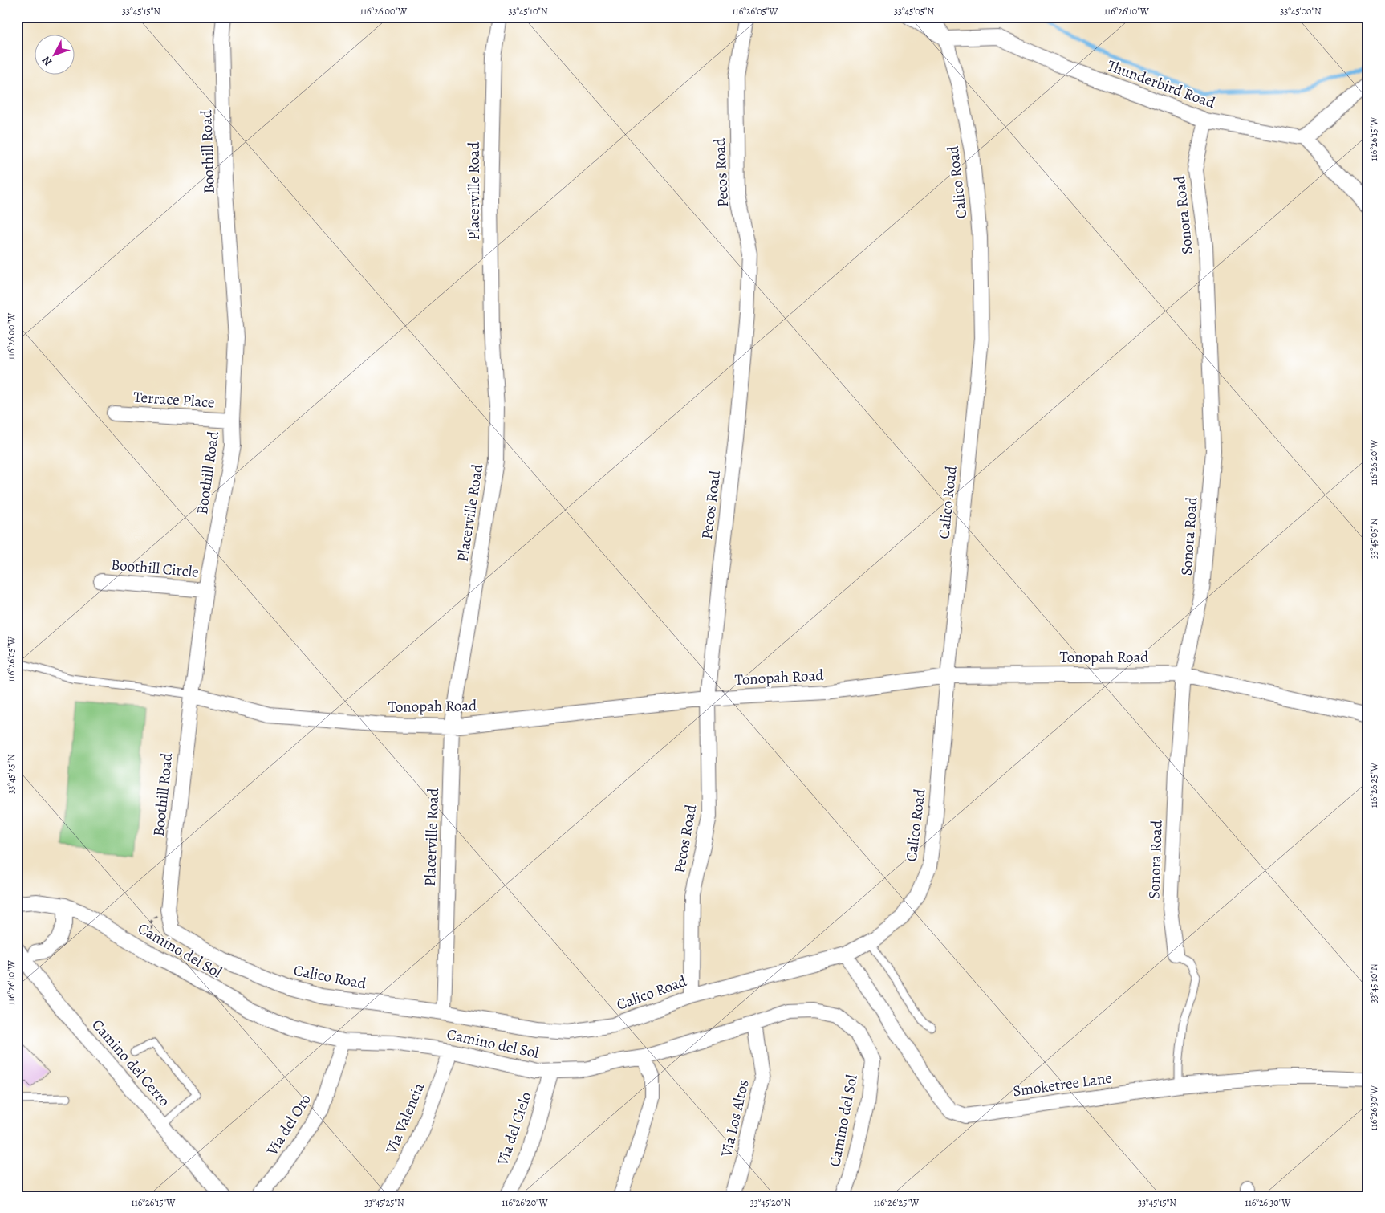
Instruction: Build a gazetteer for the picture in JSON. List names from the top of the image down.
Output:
{
  "streets": {
    "street": [
      "Thunderbird Road",
      "Boothill Road",
      "Pecos Road",
      "Calico Road",
      "Placerville Road",
      "Sonora Road",
      "Terrace Place",
      "Boothill Circle",
      "Tonopah Road",
      "Camino del Sol",
      "Camino del Cerro",
      "Smoketree Lane",
      "Via Valencia",
      "Via Los Altos",
      "Via del Oro",
      "Via del Cielo"
    ]
  },
  "crossings": [
    ["Thunderbird Road", "Calico Road"],
    ["Thunderbird Road", "Sonora Road"],
    ["Boothill Road", "Calico Road"],
    ["Boothill Road", "Terrace Place"],
    ["Boothill Road", "Boothill Circle"],
    ["Boothill Road", "Tonopah Road"],
    ["Pecos Road", "Calico Road"],
    ["Pecos Road", "Tonopah Road"],
    ["Calico Road", "Placerville Road"],
    ["Calico Road", "Tonopah Road"],
    ["Calico Road", "Smoketree Lane"],
    ["Placerville Road", "Tonopah Road"],
    ["Sonora Road", "Tonopah Road"],
    ["Camino del Sol", "Via Valencia"],
    ["Camino del Sol", "Via Los Altos"],
    ["Camino del Sol", "Via del Oro"],
    ["Camino del Sol", "Via del Cielo"]
  ],
  "north": "bottom left",
  "coordinates": [
    "33°45'15\"N",
    "116°26'00\"W",
    "33°45'10\"N",
    "116°26'05\"W",
    "33°45'05\"N",
    "116°26'10\"W",
    "33°45'00\"N",
    "116°26'15\"W",
    "116°26'20\"W",
    "33°45'25\"N",
    "116°26'25\"W",
    "116°26'30\"W",
    "33°45'20\"N"
  ]
}
